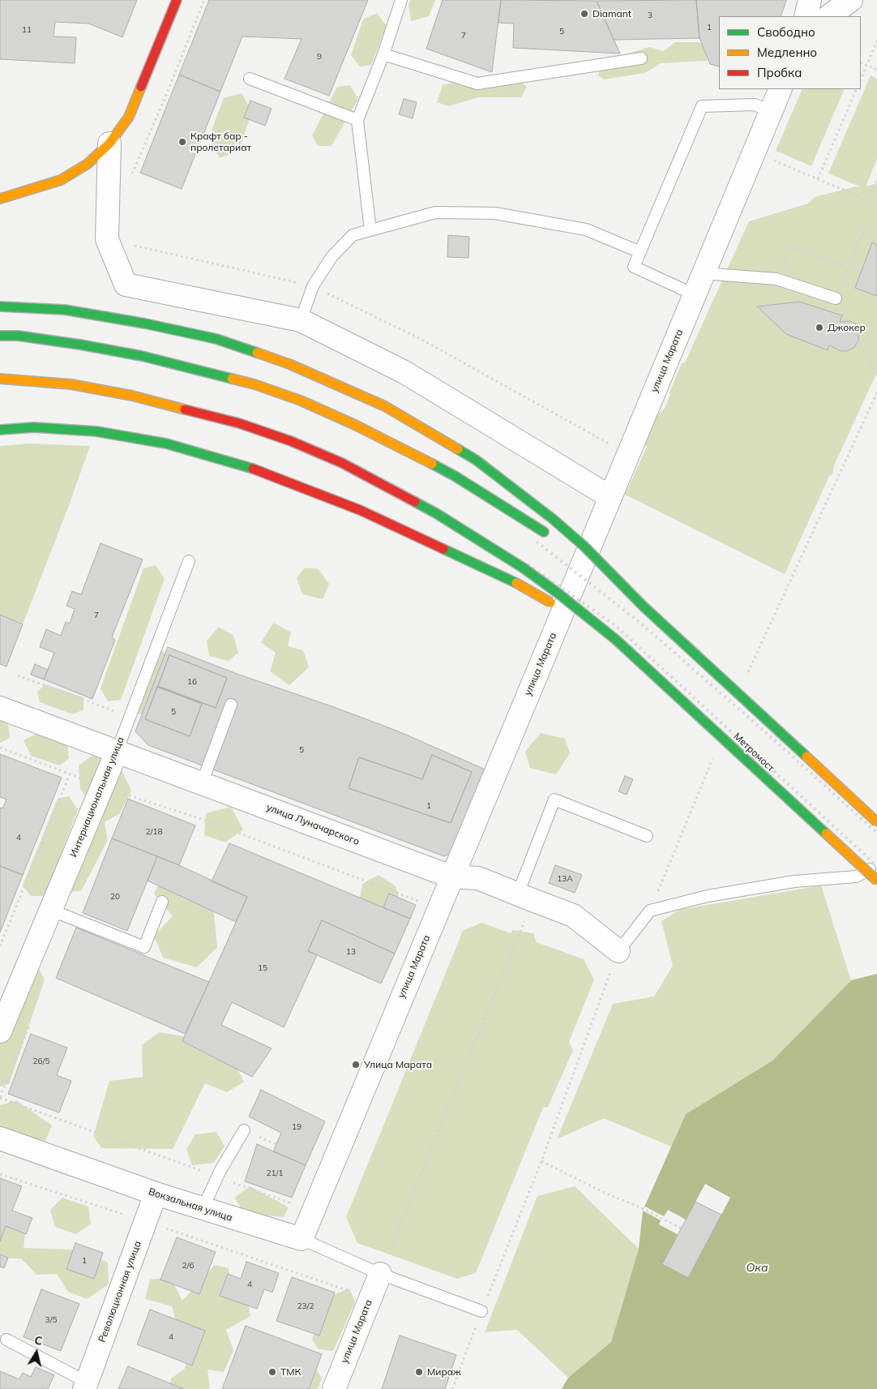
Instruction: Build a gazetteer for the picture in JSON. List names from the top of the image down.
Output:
{
  "streets": {
    "main road": ["Метромост"],
    "street": [
      "улица Марата",
      "Интернациональная улица",
      "улица Луначарского",
      "Вокзальная улица",
      "Революционная улица"
    ]
  },
  "crossings": [
    ["улица Марата", "улица Луначарского"],
    ["улица Марата", "Вокзальная улица"],
    ["Интернациональная улица", "улица Луначарского"],
    ["Вокзальная улица", "Революционная улица"]
  ],
  "water": ["Ока"],
  "places": [
    "Diamant",
    "Крафт бар - пролетариат",
    "Джокер",
    "Улица Марата",
    "ТМК",
    "Мираж"
  ],
  "house_numbers": [
    "3",
    "1",
    "11",
    "5",
    "7",
    "9",
    "7",
    "16",
    "5",
    "5",
    "1",
    "2/18",
    "4",
    "13А",
    "20",
    "13",
    "15",
    "26/5",
    "19",
    "21/1",
    "1",
    "2/6",
    "4",
    "23/2",
    "3/5",
    "4"
  ],
  "legend": ["Свободно", "Медленно", "Пробка"],
  "north": "top"
}
